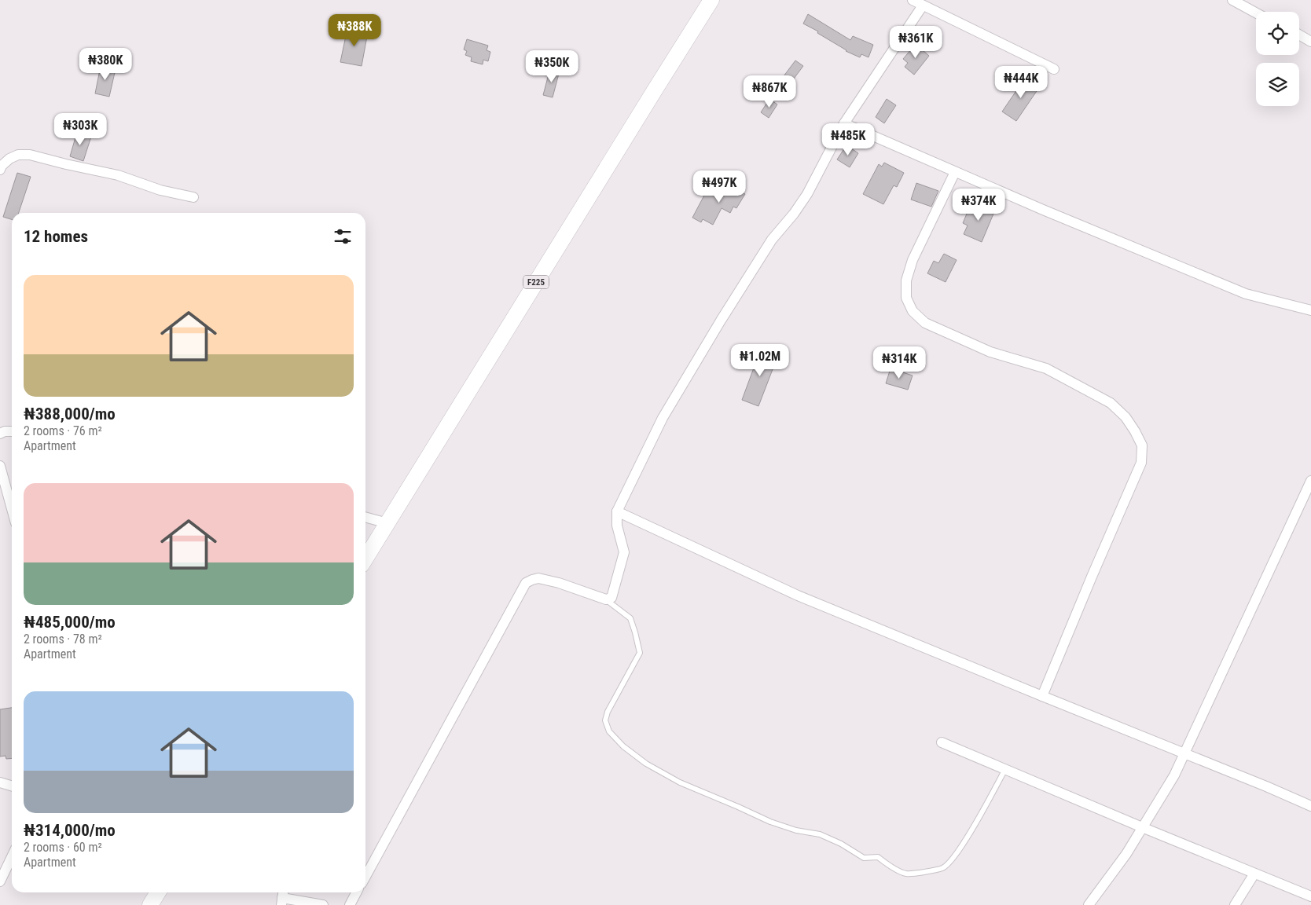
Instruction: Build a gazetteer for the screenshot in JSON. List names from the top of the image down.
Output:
{
  "streets": {
    "main road": ["F225"]
  },
  "page": {
    "price": [
      "₦388K",
      "₦361K",
      "₦380K",
      "₦350K",
      "₦444K",
      "₦867K",
      "₦303K",
      "₦485K",
      "₦497K",
      "₦374K",
      "₦1.02M",
      "₦314K"
    ],
    "heading": "12 homes",
    "list": [
      {
        "name": "₦388,000/mo",
        "note": "2 rooms · 76 m² · Apartment"
      },
      {
        "name": "₦485,000/mo",
        "note": "2 rooms · 78 m² · Apartment"
      },
      {
        "name": "₦314,000/mo",
        "note": "2 rooms · 60 m² · Apartment"
      }
    ]
  }
}
